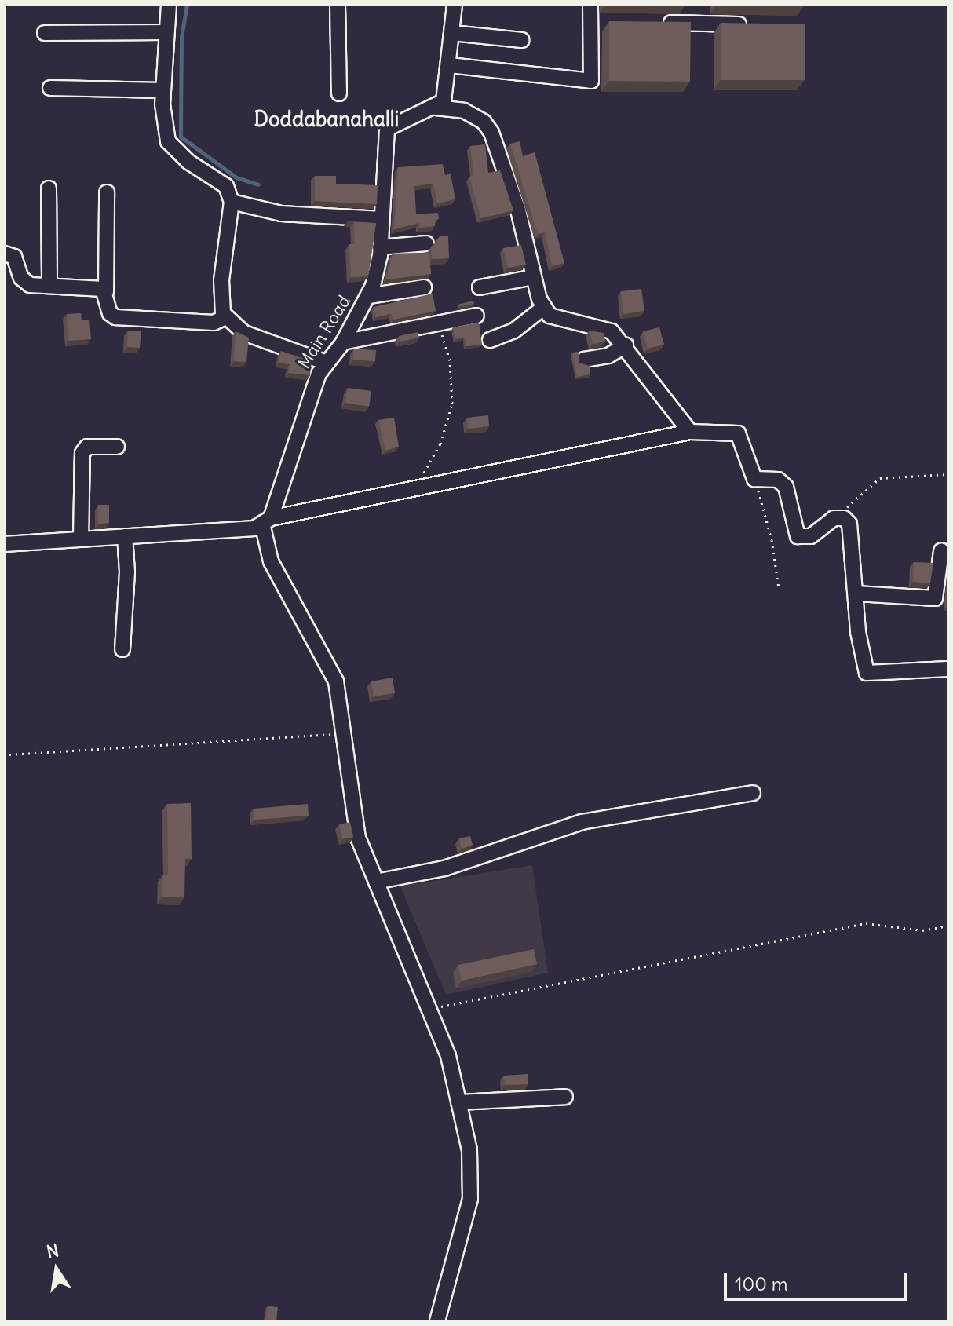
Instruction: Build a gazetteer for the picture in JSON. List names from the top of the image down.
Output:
{
  "streets": {
    "street": ["Main Road"]
  },
  "districts": ["Doddabanahalli"],
  "scale_bar": "100 m",
  "north": "top"
}
